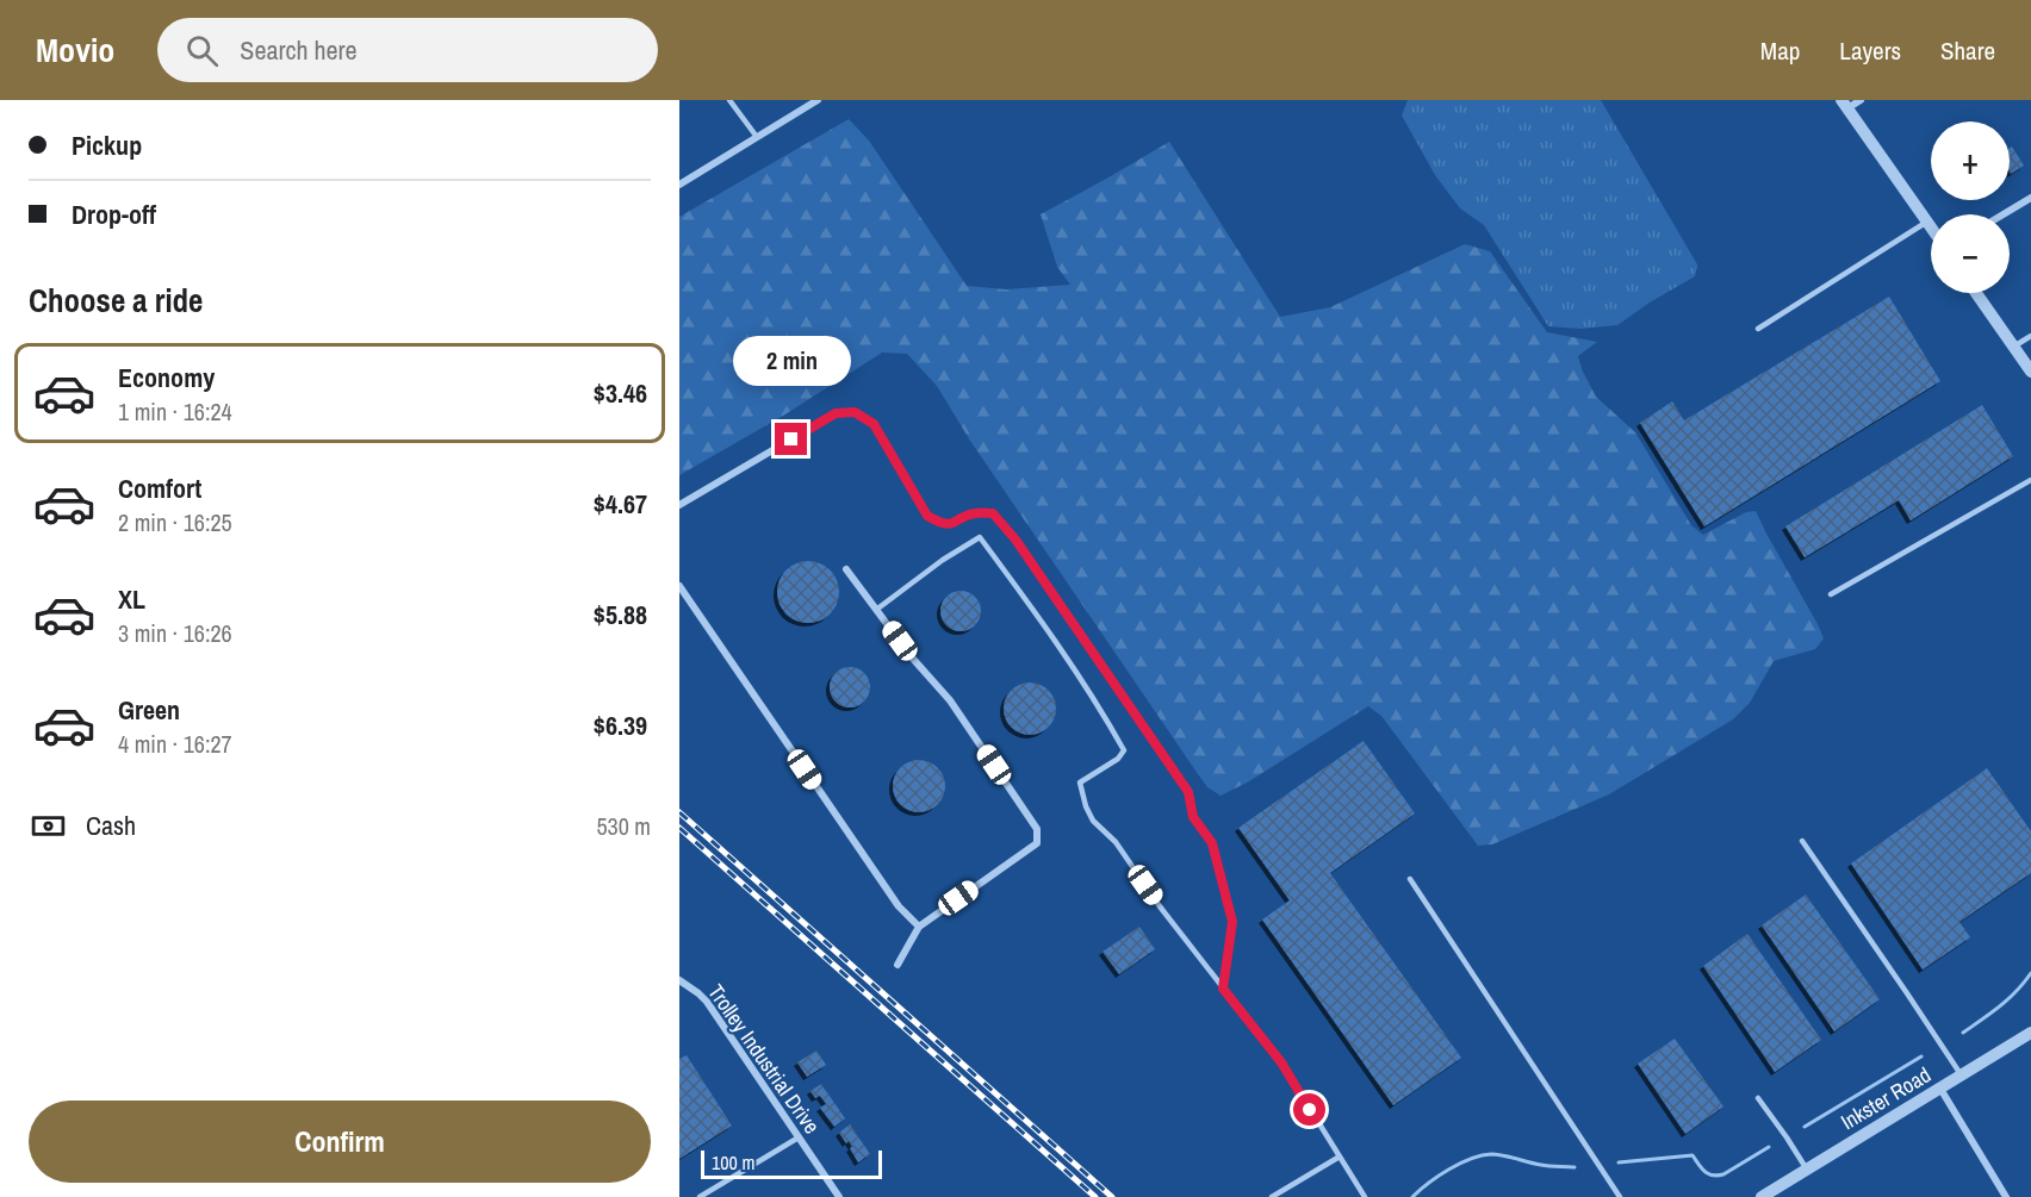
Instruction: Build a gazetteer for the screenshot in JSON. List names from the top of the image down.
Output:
{
  "streets": {
    "street": ["Trolley Industrial Drive", "Inkster Road"]
  },
  "scale_bar": "100 m",
  "page": {
    "header": "Movio",
    "search": "Search here",
    "nav": ["Map", "Layers", "Share"],
    "banner": ["Pickup", "Drop-off"],
    "map_buttons": ["+", "−"],
    "heading": "Choose a ride",
    "bubble": "2 min",
    "list": [
      {
        "name": "Economy",
        "note": "1 min · 16:24",
        "value": "$3.46"
      },
      {
        "name": "Comfort",
        "note": "2 min · 16:25",
        "value": "$4.67"
      },
      {
        "name": "XL",
        "note": "3 min · 16:26",
        "value": "$5.88"
      },
      {
        "name": "Green",
        "note": "4 min · 16:27",
        "value": "$6.39"
      }
    ],
    "pay": ["Cash", "530 m"],
    "buttons": "Confirm",
    "scale": "100 m"
  }
}
